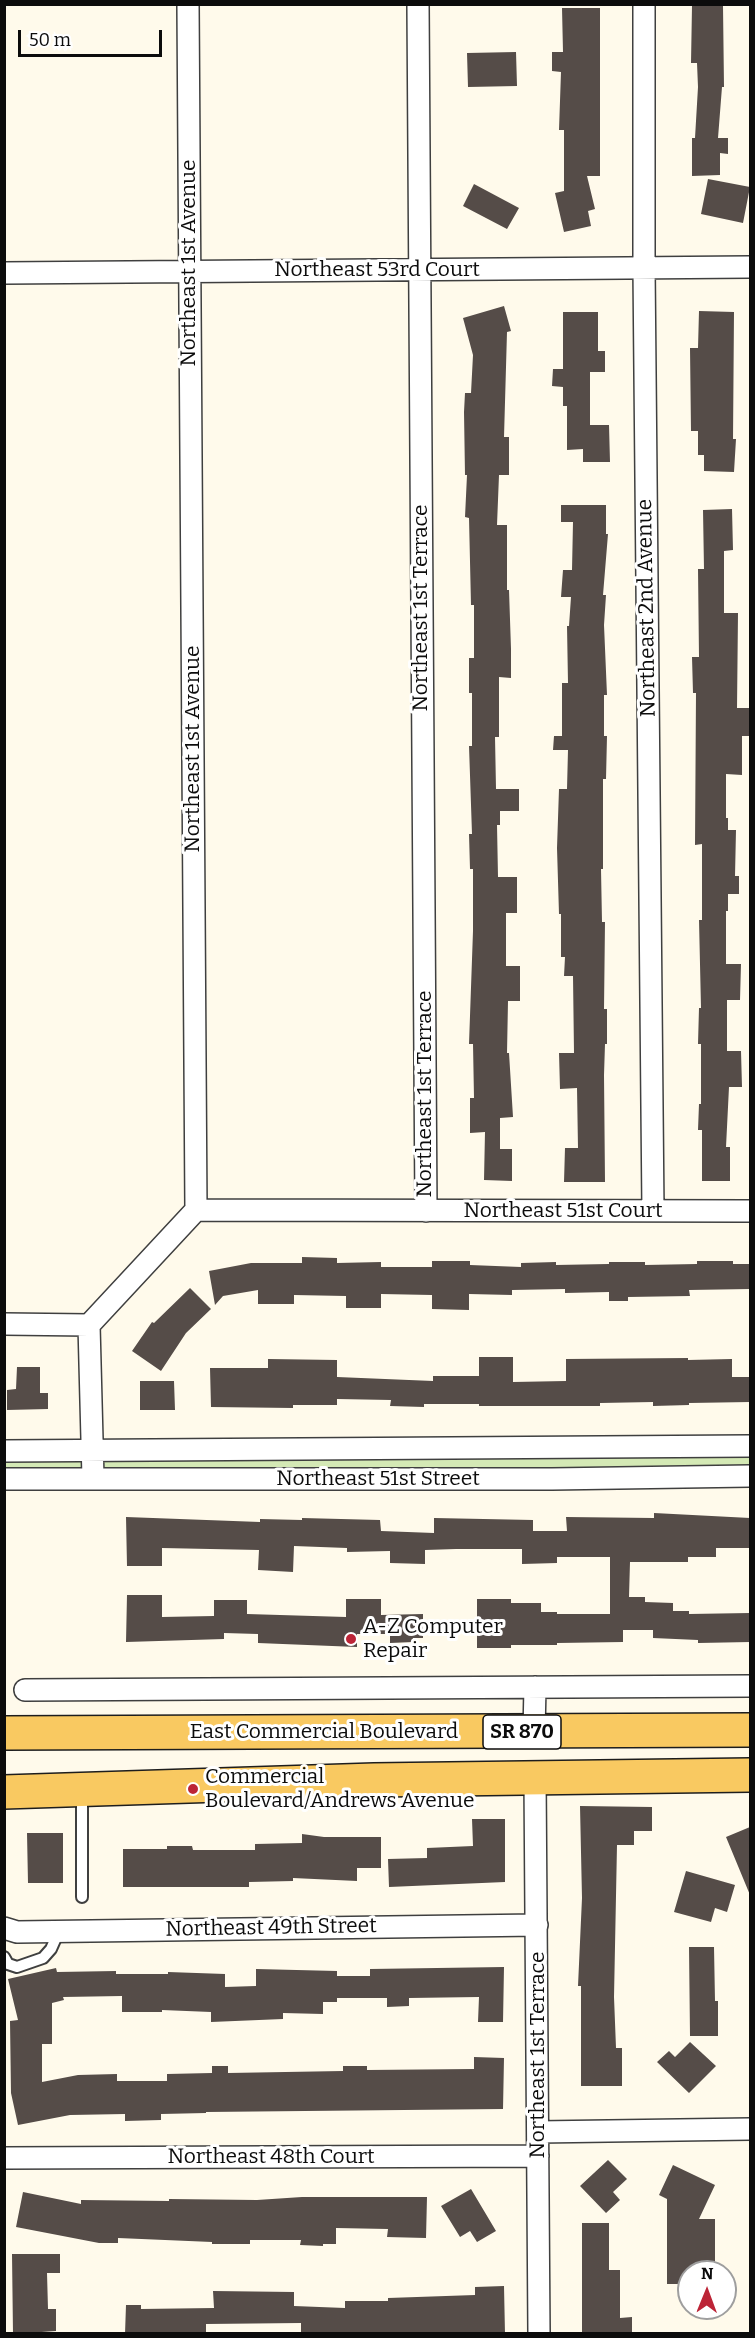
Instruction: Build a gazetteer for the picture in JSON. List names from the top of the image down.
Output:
{
  "streets": {
    "main road": ["East Commercial Boulevard", "SR 870"],
    "street": [
      "Northeast 1st Avenue",
      "Northeast 53rd Court",
      "Northeast 1st Terrace",
      "Northeast 2nd Avenue",
      "Northeast 51st Court",
      "Northeast 51st Street",
      "Northeast 49th Street",
      "Northeast 48th Court"
    ]
  },
  "crossings": [
    ["Northeast 1st Avenue", "Northeast 53rd Court"],
    ["Northeast 1st Avenue", "Northeast 51st Court"],
    ["Northeast 53rd Court", "Northeast 1st Terrace"],
    ["Northeast 53rd Court", "Northeast 2nd Avenue"],
    ["Northeast 1st Terrace", "Northeast 51st Court"],
    ["Northeast 1st Terrace", "SR 870"],
    ["Northeast 1st Terrace", "Northeast 49th Street"],
    ["Northeast 1st Terrace", "Northeast 48th Court"],
    ["Northeast 2nd Avenue", "Northeast 51st Court"]
  ],
  "places": ["A-Z Computer Repair", "Commercial Boulevard/Andrews Avenue"],
  "scale_bar": "50 m",
  "north": "top"
}
